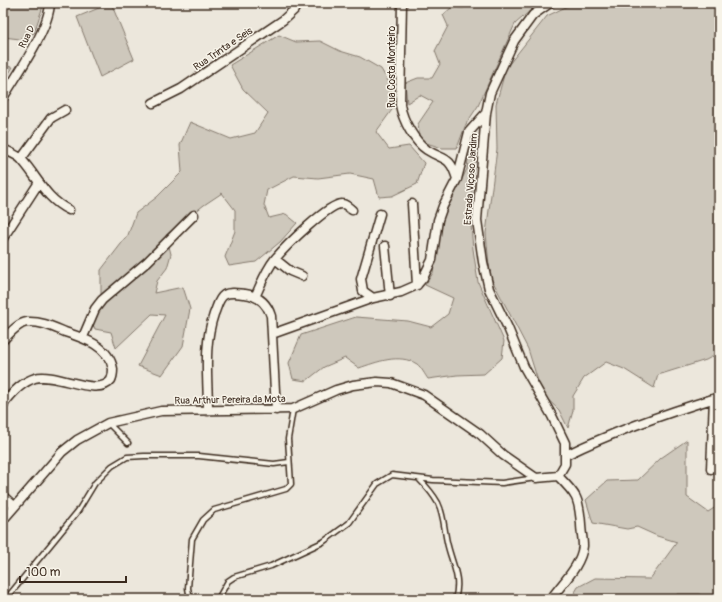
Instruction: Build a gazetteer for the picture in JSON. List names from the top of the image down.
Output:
{
  "streets": {
    "street": [
      "Rua D",
      "Rua Trinta e Seis",
      "Rua Costa Monteiro",
      "Estrada Viçoso Jardim",
      "Rua Arthur Pereira da Mota"
    ]
  },
  "scale_bar": "100 m"
}
